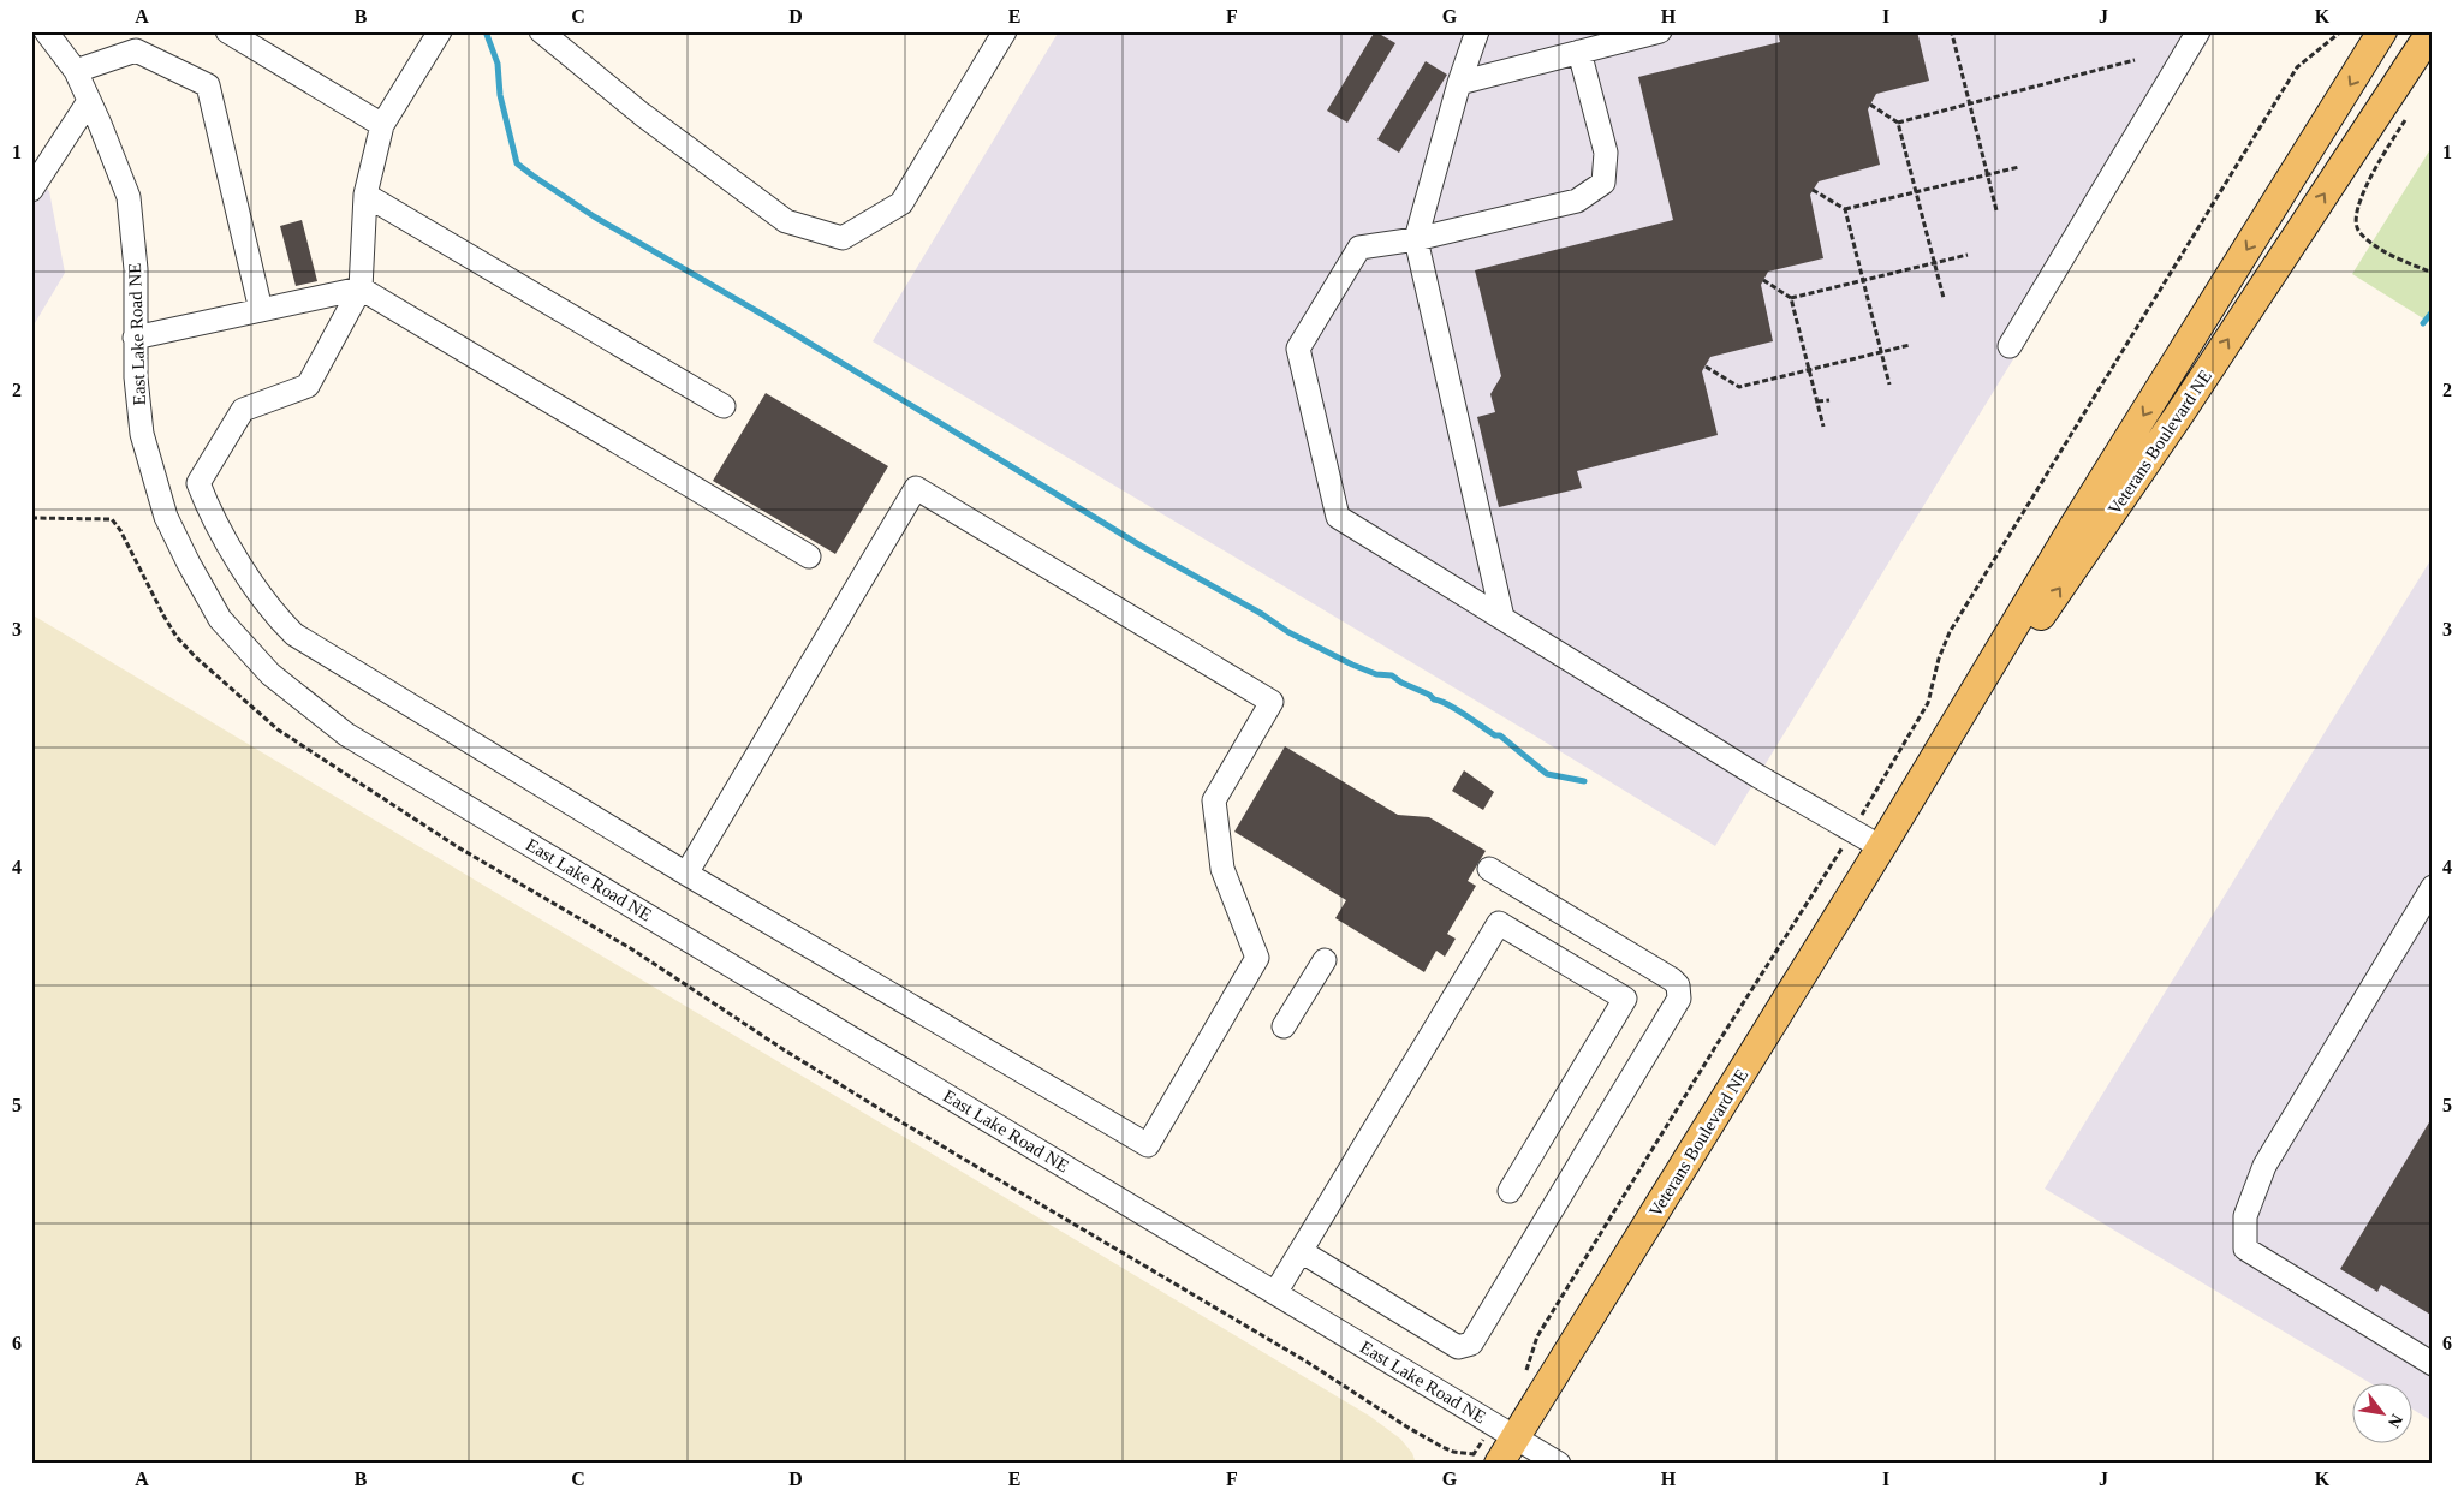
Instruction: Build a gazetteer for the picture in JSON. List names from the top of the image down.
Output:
{
  "streets": {
    "main road": ["Veterans Boulevard NE"],
    "street": ["East Lake Road NE"]
  },
  "crossings": [
    ["East Lake Road NE", "Veterans Boulevard NE"]
  ],
  "north": "bottom right",
  "grid": {
    "columns": [
      "A",
      "B",
      "C",
      "D",
      "E",
      "F",
      "G",
      "H",
      "I",
      "J",
      "K"
    ],
    "rows": [
      "1",
      "2",
      "3",
      "4",
      "5",
      "6"
    ]
  }
}
